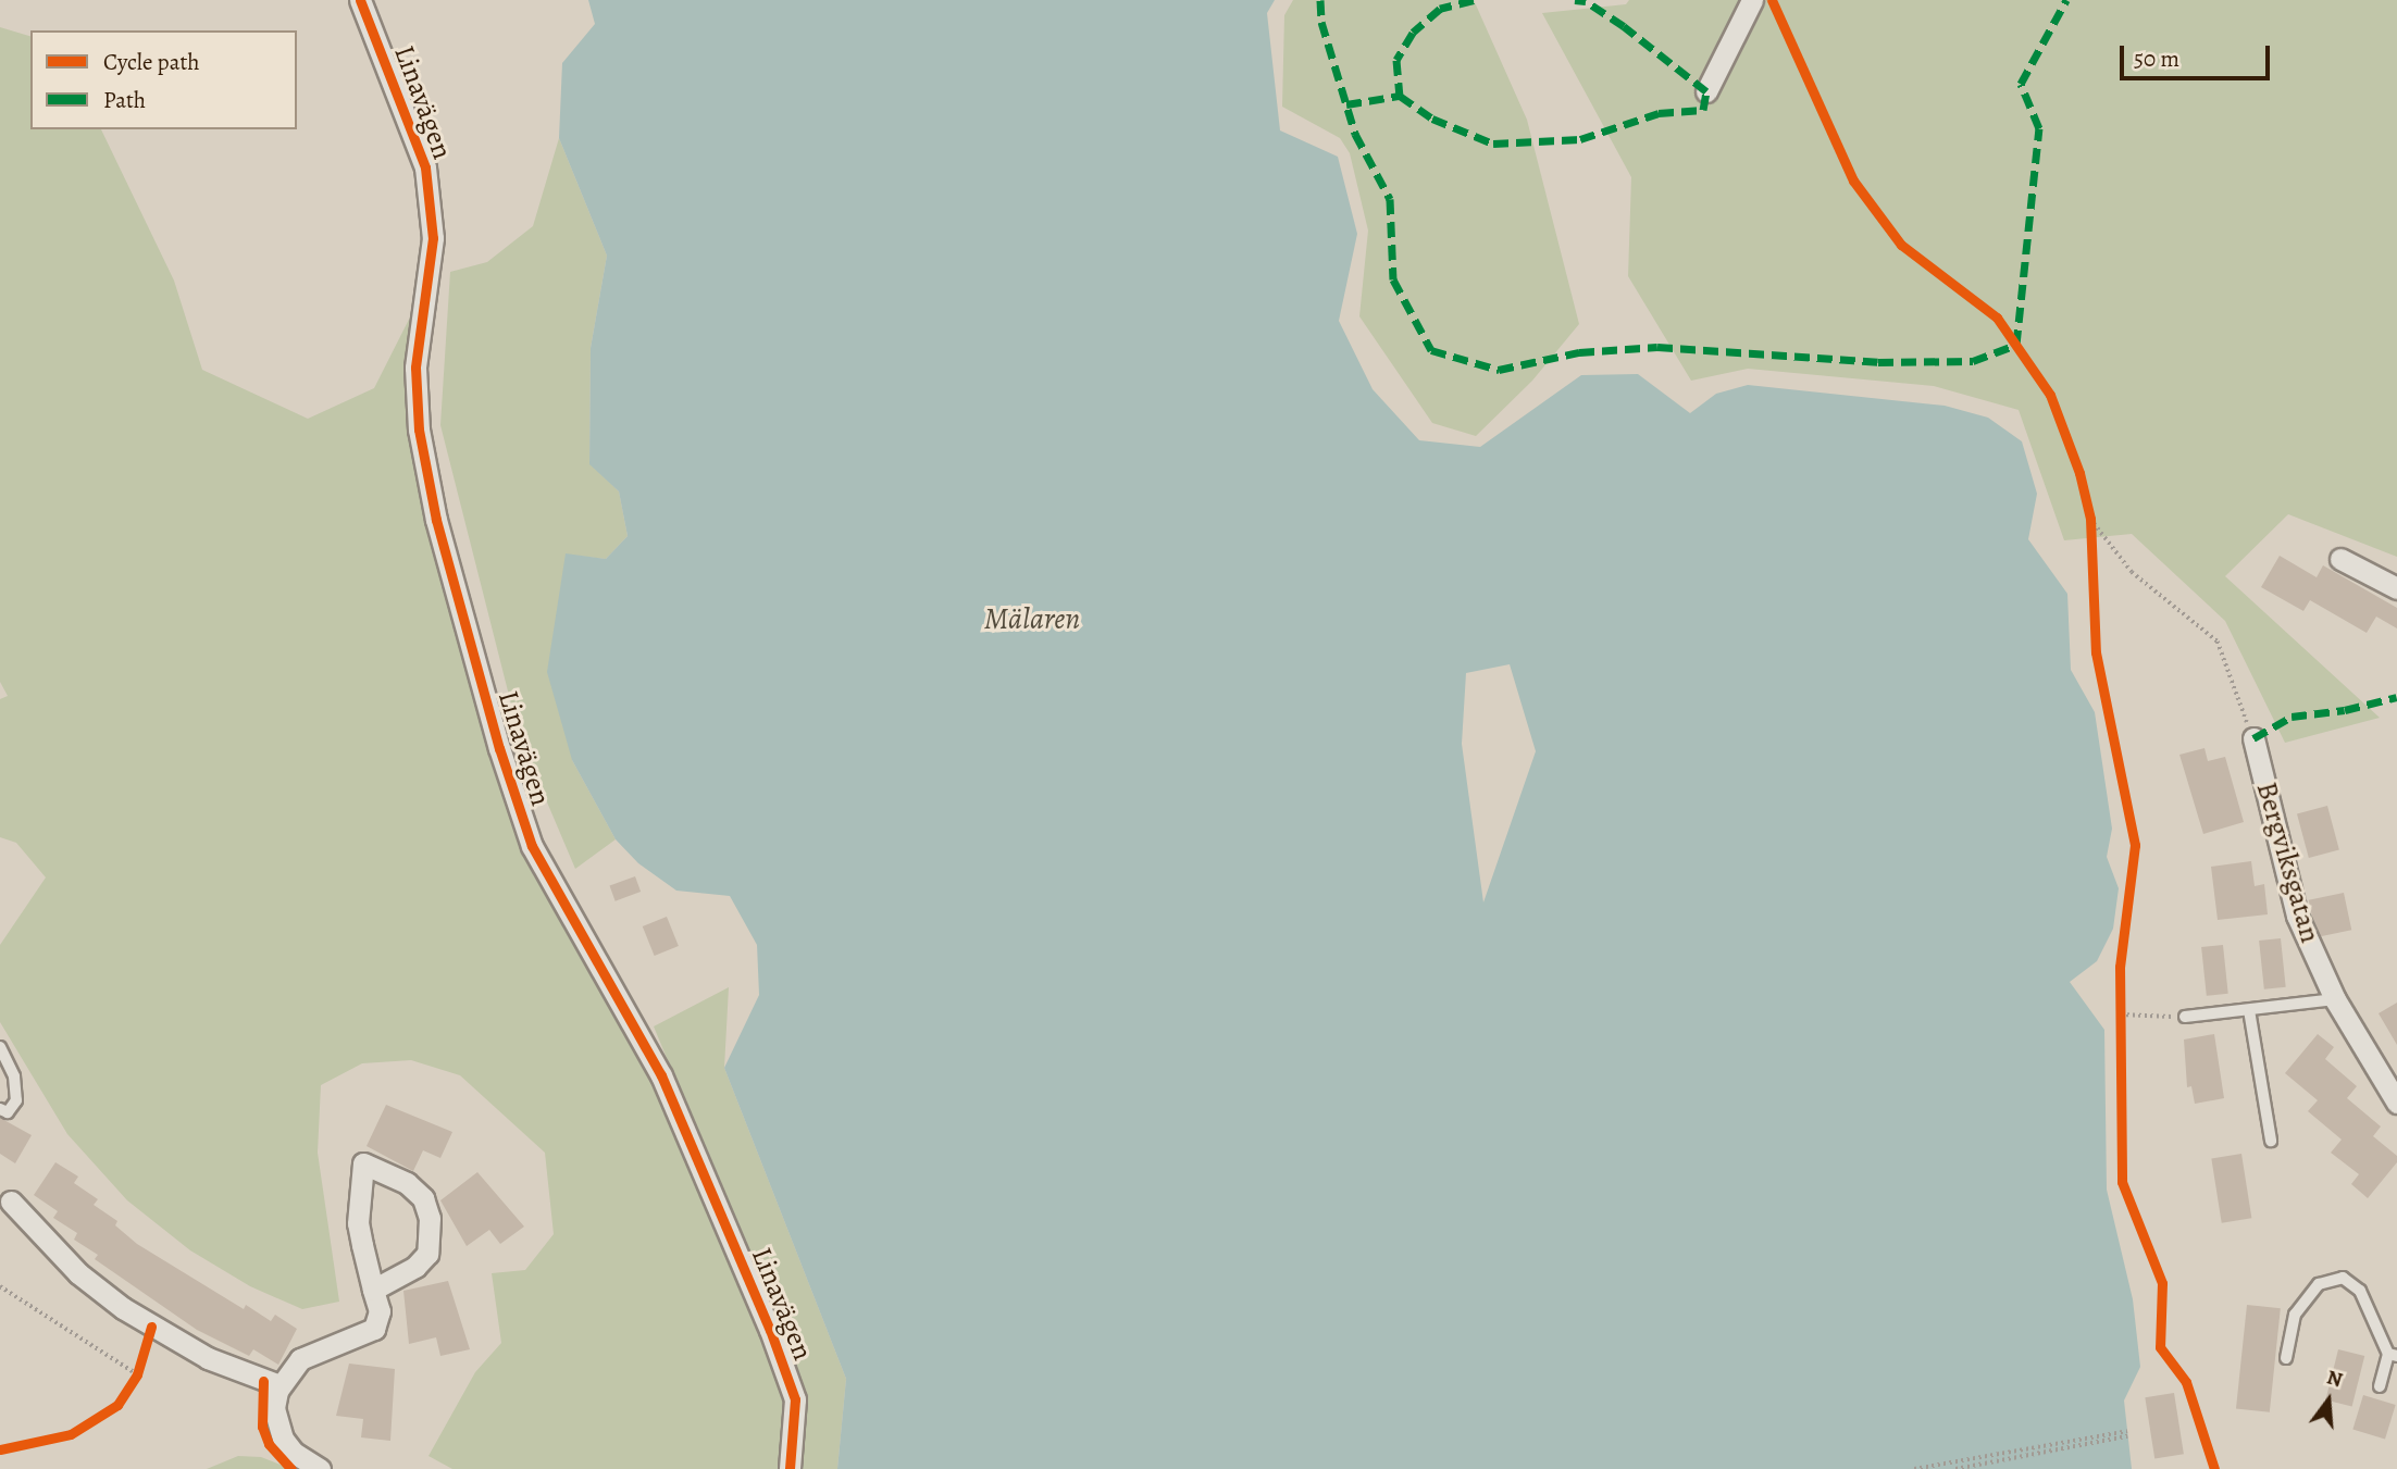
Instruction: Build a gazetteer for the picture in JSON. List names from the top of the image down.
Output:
{
  "streets": {
    "street": ["Linavägen", "Bergviksgatan"]
  },
  "water": ["Mälaren"],
  "legend": ["Cycle path", "Path"],
  "scale_bar": "50 m",
  "north": "top"
}
